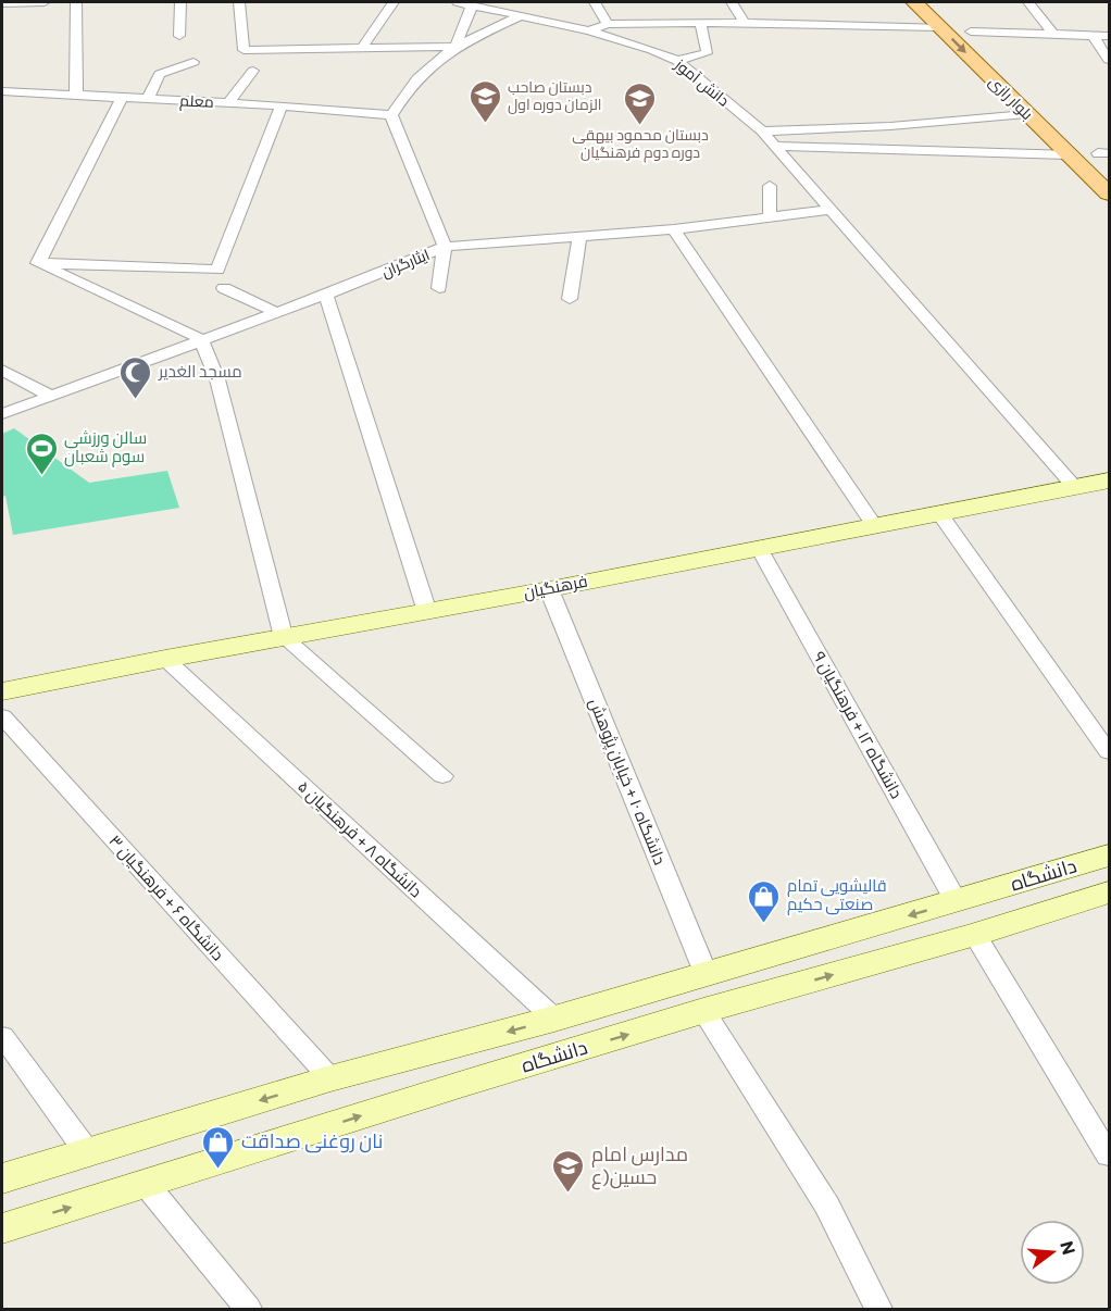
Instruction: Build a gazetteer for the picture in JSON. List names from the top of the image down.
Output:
{
  "streets": {
    "main road": ["بلوار رازی", "فرهنگیان", "دانشگاه"],
    "street": [
      "دانش آموز",
      "معلم",
      "ایثارگران",
      "دانشگاه ۱۲ + فرهنگیان ۹",
      "دانشگاه ۱۰ + خیابان پژوهش",
      "دانشگاه ۸ + فرهنگیان ۵",
      "دانشگاه ۶ + فرهنگیان ۳"
    ]
  },
  "crossings": [
    ["دانش آموز", "ایثارگران"],
    ["دانش آموز", "فرهنگیان"],
    ["فرهنگیان", "دانشگاه ۱۲ + فرهنگیان ۹"],
    ["فرهنگیان", "دانشگاه ۱۰ + خیابان پژوهش"],
    ["فرهنگیان", "دانشگاه ۸ + فرهنگیان ۵"],
    ["دانشگاه ۱۲ + فرهنگیان ۹", "دانشگاه"],
    ["دانشگاه ۱۰ + خیابان پژوهش", "دانشگاه"],
    ["دانشگاه ۸ + فرهنگیان ۵", "دانشگاه"],
    ["دانشگاه", "دانشگاه ۶ + فرهنگیان ۳"]
  ],
  "places": {
    "school or university": ["دبستان صاحب الزمان دوره اول", "دبستان محمود بیهقی دوره دوم فرهنگیان", "مدارس امام حسین(ع"],
    "mosque": ["مسجد الغدیر"],
    "sports": ["سالن ورزشی سوم شعبان"],
    "shop": ["قالیشویی تمام صنعتی حکیم", "نان روغنی صداقت"]
  },
  "north": "right"
}
